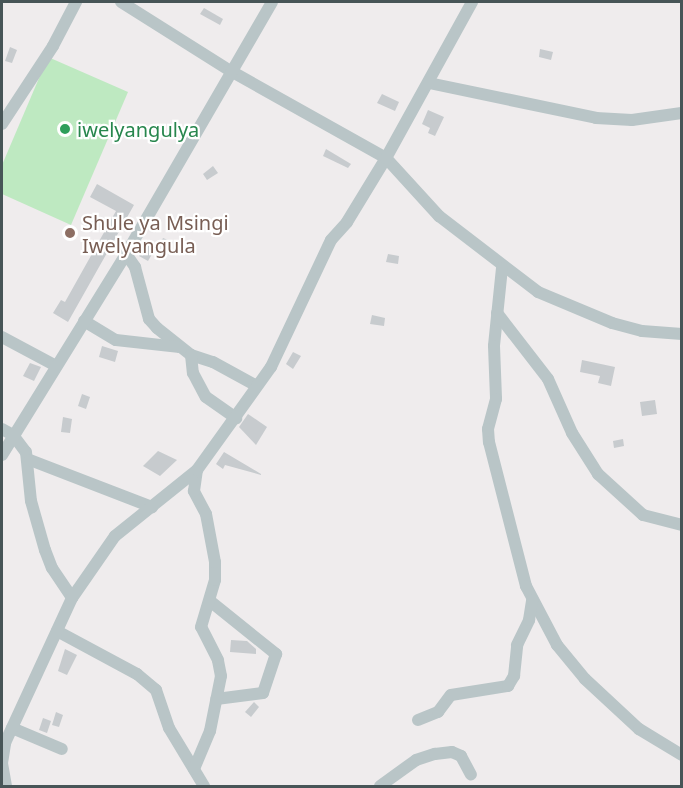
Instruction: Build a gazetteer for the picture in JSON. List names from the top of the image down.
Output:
{
  "places": ["iwelyangulya", "Shule ya Msingi Iwelyangula"]
}
